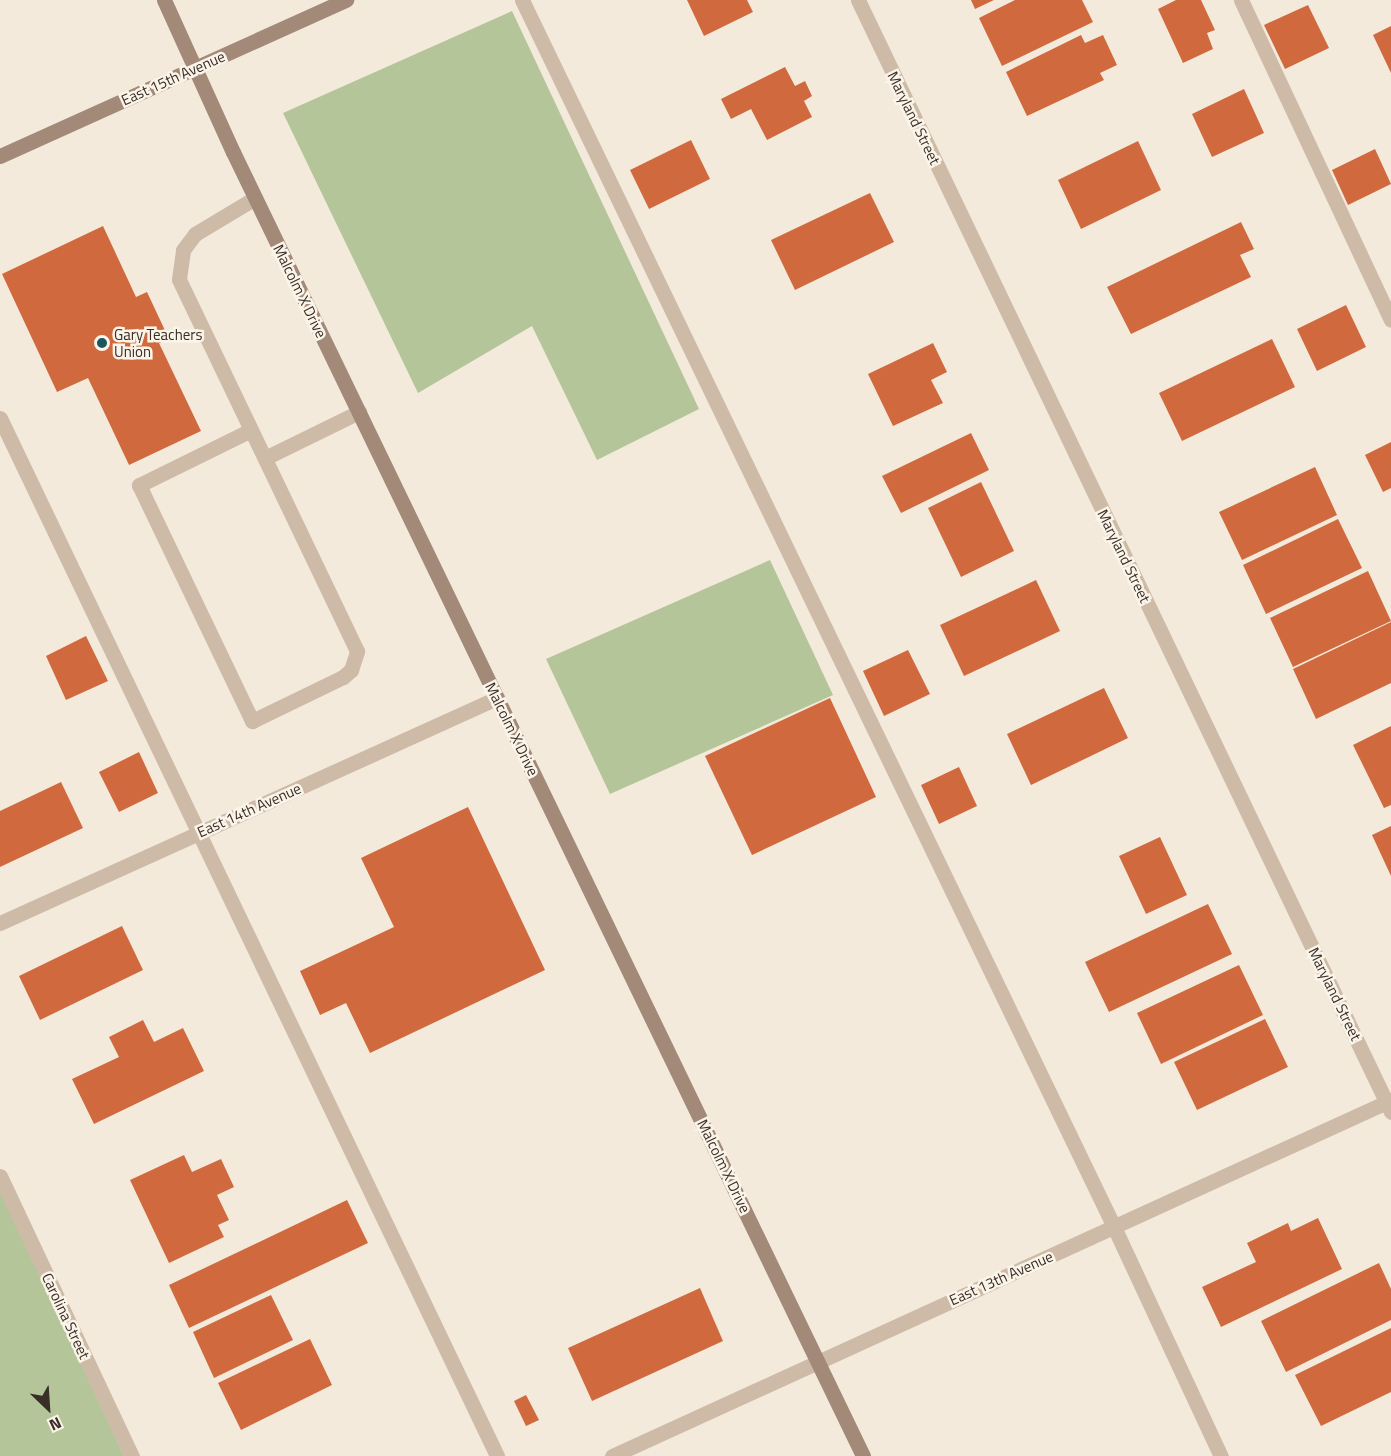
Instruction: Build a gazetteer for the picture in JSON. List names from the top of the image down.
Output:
{
  "streets": {
    "street": [
      "East 15th Avenue",
      "Maryland Street",
      "Malcolm X Drive",
      "East 14th Avenue",
      "East 13th Avenue",
      "Carolina Street"
    ]
  },
  "crossings": [
    ["East 15th Avenue", "Malcolm X Drive"],
    ["Maryland Street", "East 13th Avenue"],
    ["Malcolm X Drive", "East 14th Avenue"],
    ["Malcolm X Drive", "East 13th Avenue"]
  ],
  "places": ["Gary Teachers Union"],
  "north": "bottom right"
}
